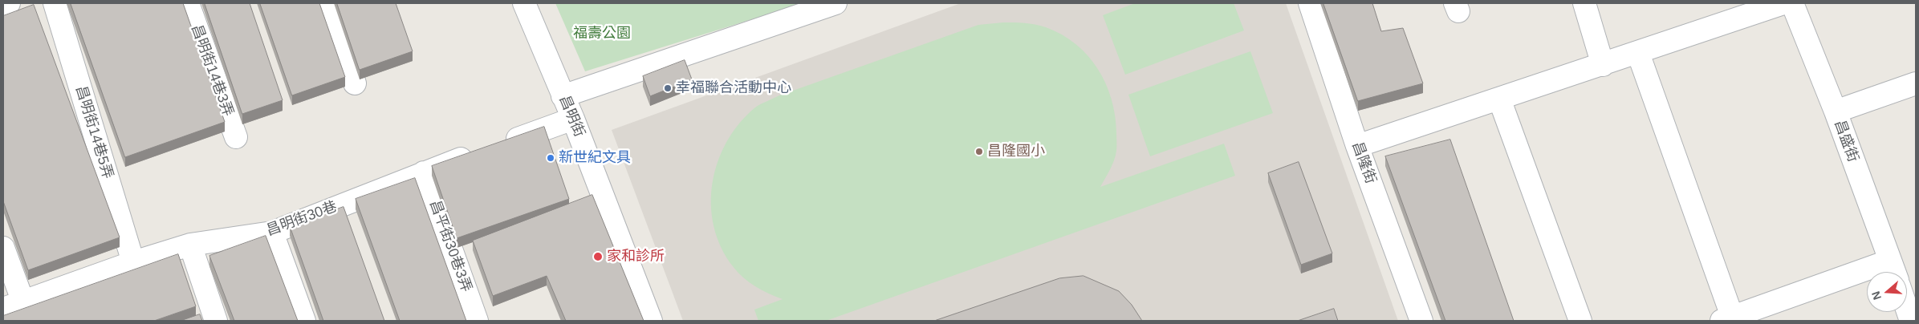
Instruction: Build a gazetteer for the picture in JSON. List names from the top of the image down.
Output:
{
  "streets": {
    "street": [
      "昌明街14巷3弄",
      "昌明街",
      "昌明街14巷5弄",
      "昌盛街",
      "昌隆街",
      "昌明街30巷",
      "昌平街30巷3弄"
    ]
  },
  "crossings": [
    ["昌明街14巷5弄", "昌明街30巷"],
    ["昌明街30巷", "昌平街30巷3弄"]
  ],
  "parks": ["福壽公園"],
  "places": [
    "幸福聯合活動中心",
    "昌隆國小",
    "新世紀文具",
    "家和診所"
  ],
  "north": "left"
}
